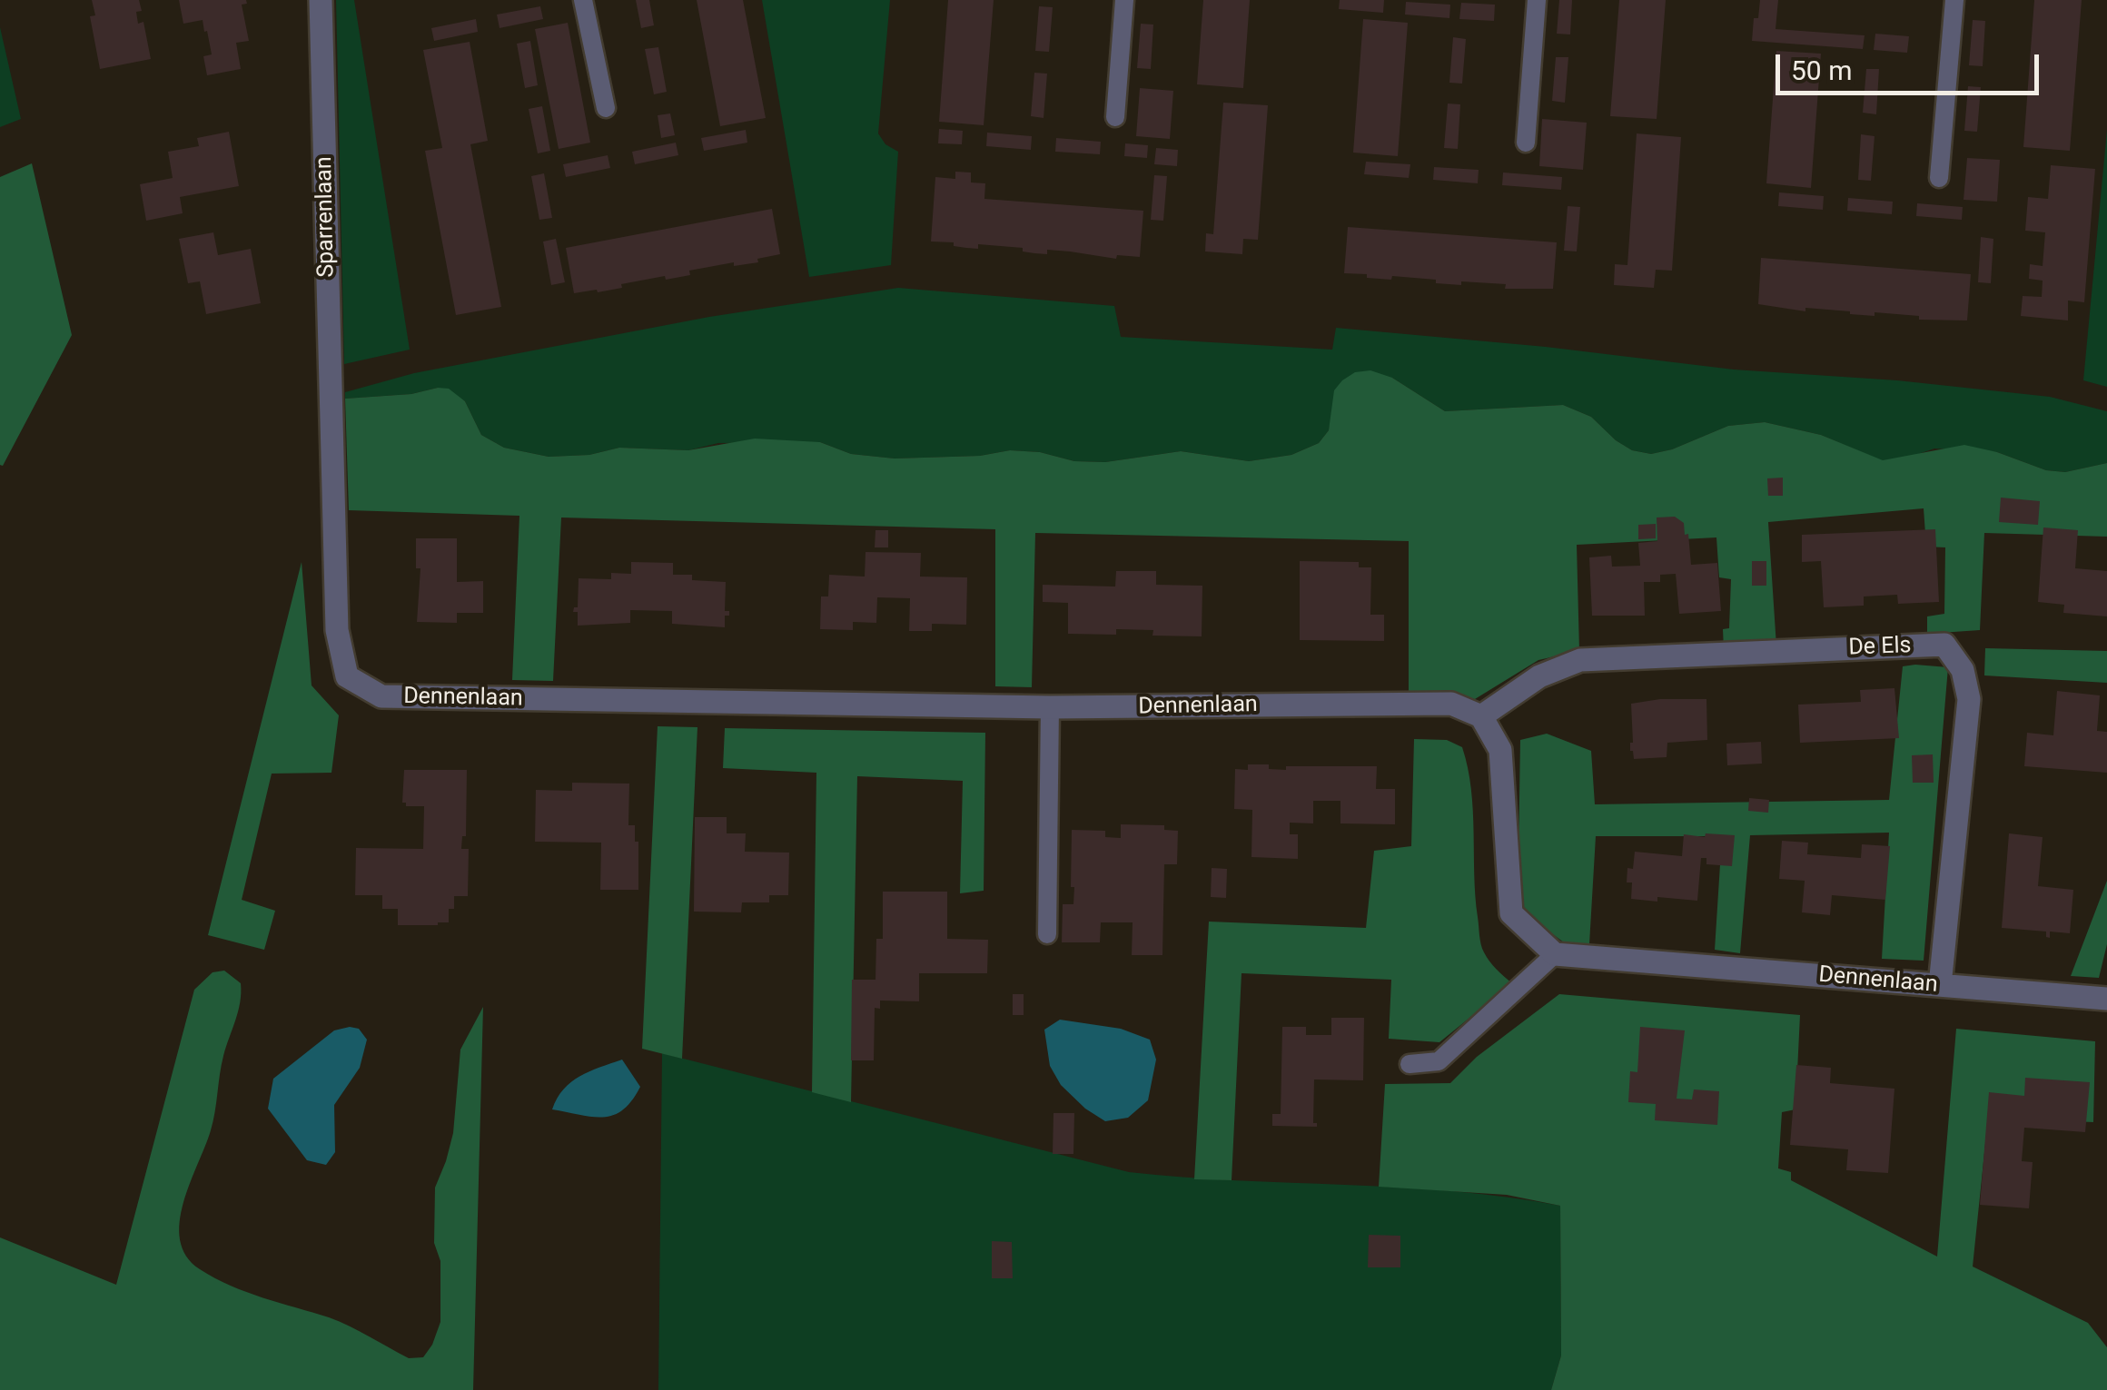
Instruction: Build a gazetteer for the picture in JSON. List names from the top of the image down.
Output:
{
  "streets": {
    "street": ["Sparrenlaan", "De Els", "Dennenlaan"]
  },
  "crossings": [
    ["Sparrenlaan", "Dennenlaan"],
    ["De Els", "Dennenlaan"]
  ],
  "scale_bar": "50 m"
}
